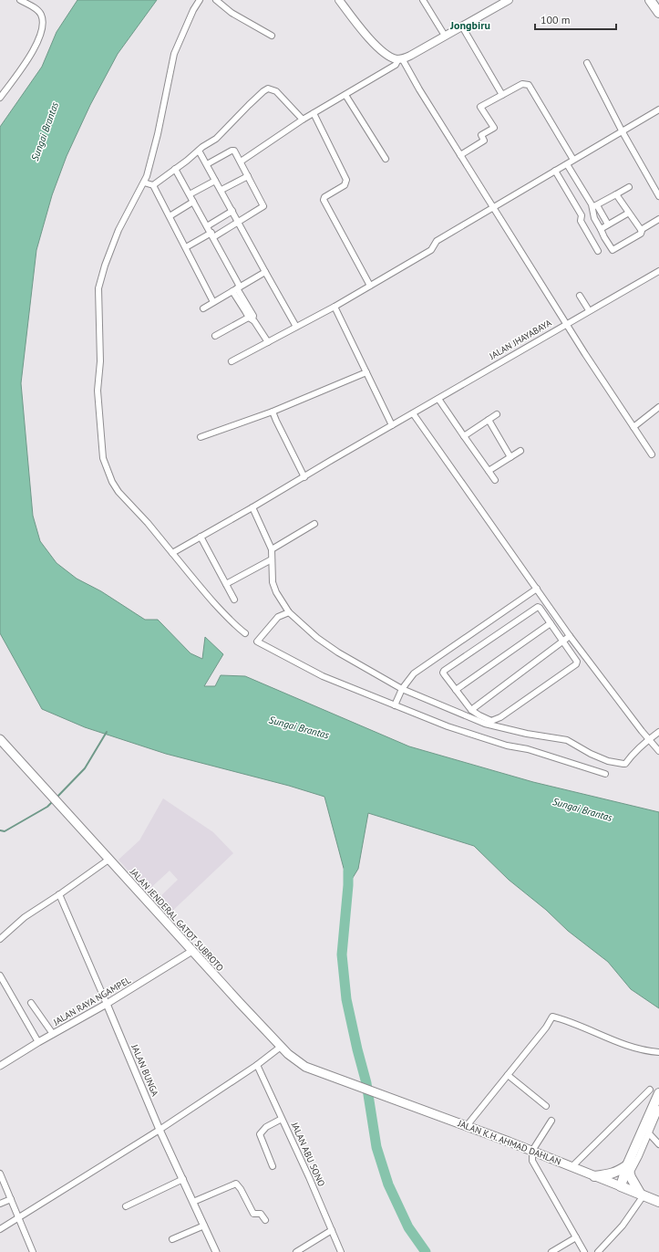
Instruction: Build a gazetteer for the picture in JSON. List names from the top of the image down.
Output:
{
  "streets": {
    "highway": ["JALAN K.H. AHMAD DAHLAN"],
    "main road": ["JALAN JENDERAL GATOT SUBROTO"],
    "street": [
      "JALAN JHAYABAYA",
      "JALAN RAYA NGAMPEL",
      "JALAN BUNGA",
      "JALAN ABU SONO"
    ]
  },
  "crossings": [
    ["JALAN JENDERAL GATOT SUBROTO", "JALAN RAYA NGAMPEL"],
    ["JALAN JENDERAL GATOT SUBROTO", "JALAN K.H. AHMAD DAHLAN"],
    ["JALAN RAYA NGAMPEL", "JALAN BUNGA"]
  ],
  "districts": ["Jongbiru"],
  "water": ["Sungai Brantas"],
  "scale_bar": "100 m"
}
